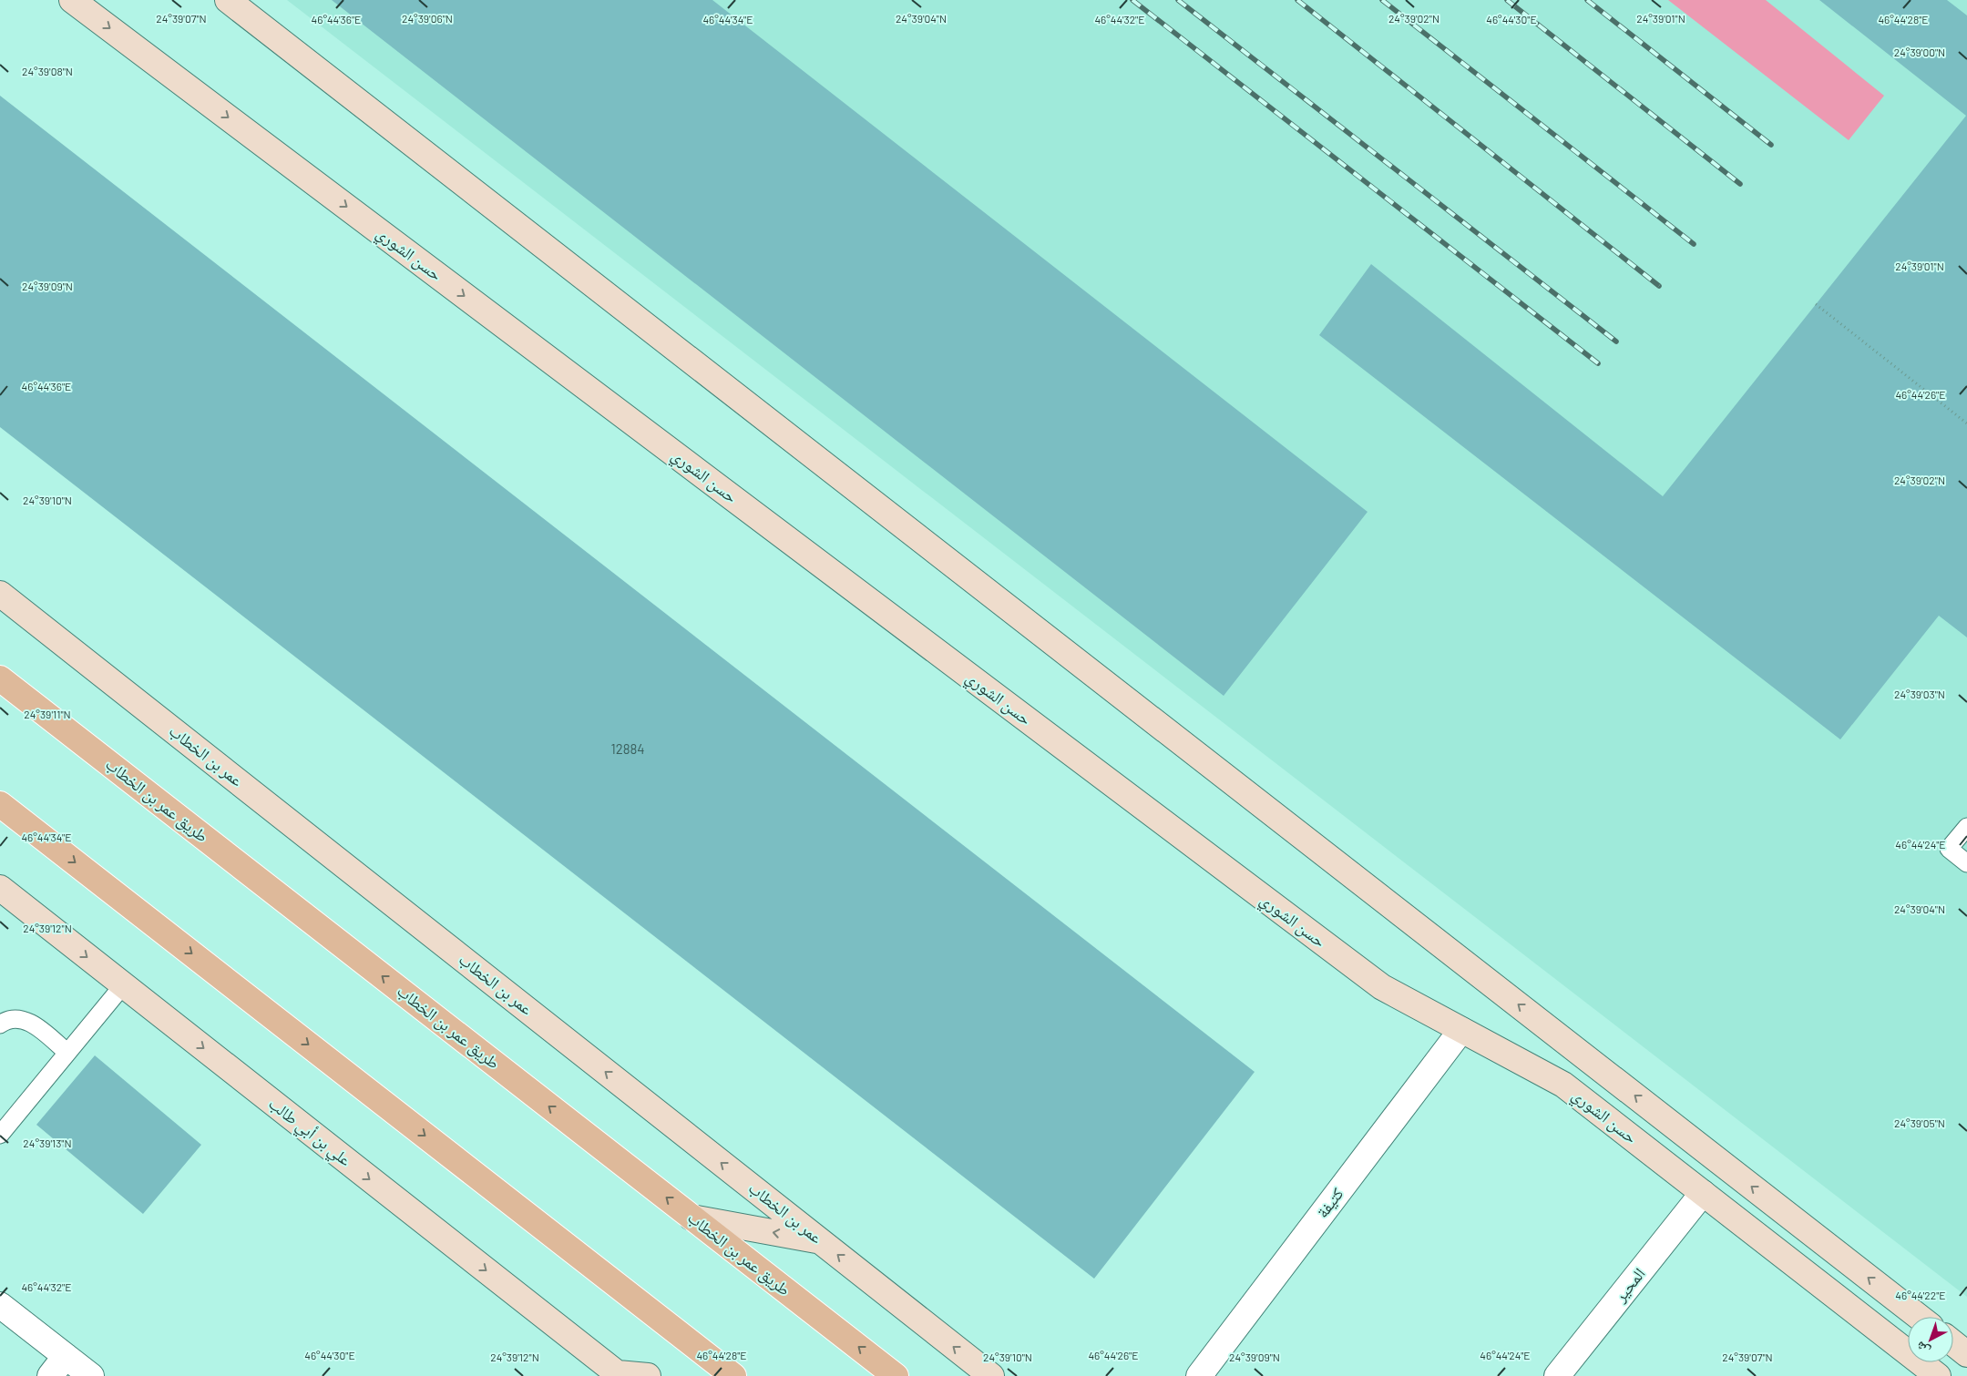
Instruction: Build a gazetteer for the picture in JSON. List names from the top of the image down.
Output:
{
  "streets": {
    "main road": ["طريق عمر بن الخطاب"],
    "street": [
      "حسن الشوري",
      "عمر بن الخطاب",
      "علي بن أبي طالب",
      "كتيفة",
      "المحير"
    ]
  },
  "crossings": [
    ["حسن الشوري", "كتيفة"],
    ["حسن الشوري", "المحير"]
  ],
  "one_way": ["عمر بن الخطاب", "علي بن أبي طالب"],
  "house_numbers": ["12884"],
  "north": "bottom left",
  "coordinates": [
    "24°39'07\"N",
    "24°39'06\"N",
    "24°39'04\"N",
    "24°39'02\"N",
    "24°39'01\"N",
    "46°44'36\"E",
    "46°44'34\"E",
    "46°44'32\"E",
    "46°44'30\"E",
    "46°44'28\"E",
    "24°39'00\"N",
    "24°39'08\"N",
    "24°39'09\"N",
    "46°44'26\"E",
    "24°39'10\"N",
    "24°39'03\"N",
    "24°39'11\"N",
    "46°44'24\"E",
    "24°39'12\"N",
    "24°39'05\"N",
    "24°39'13\"N",
    "46°44'22\"E"
  ]
}
